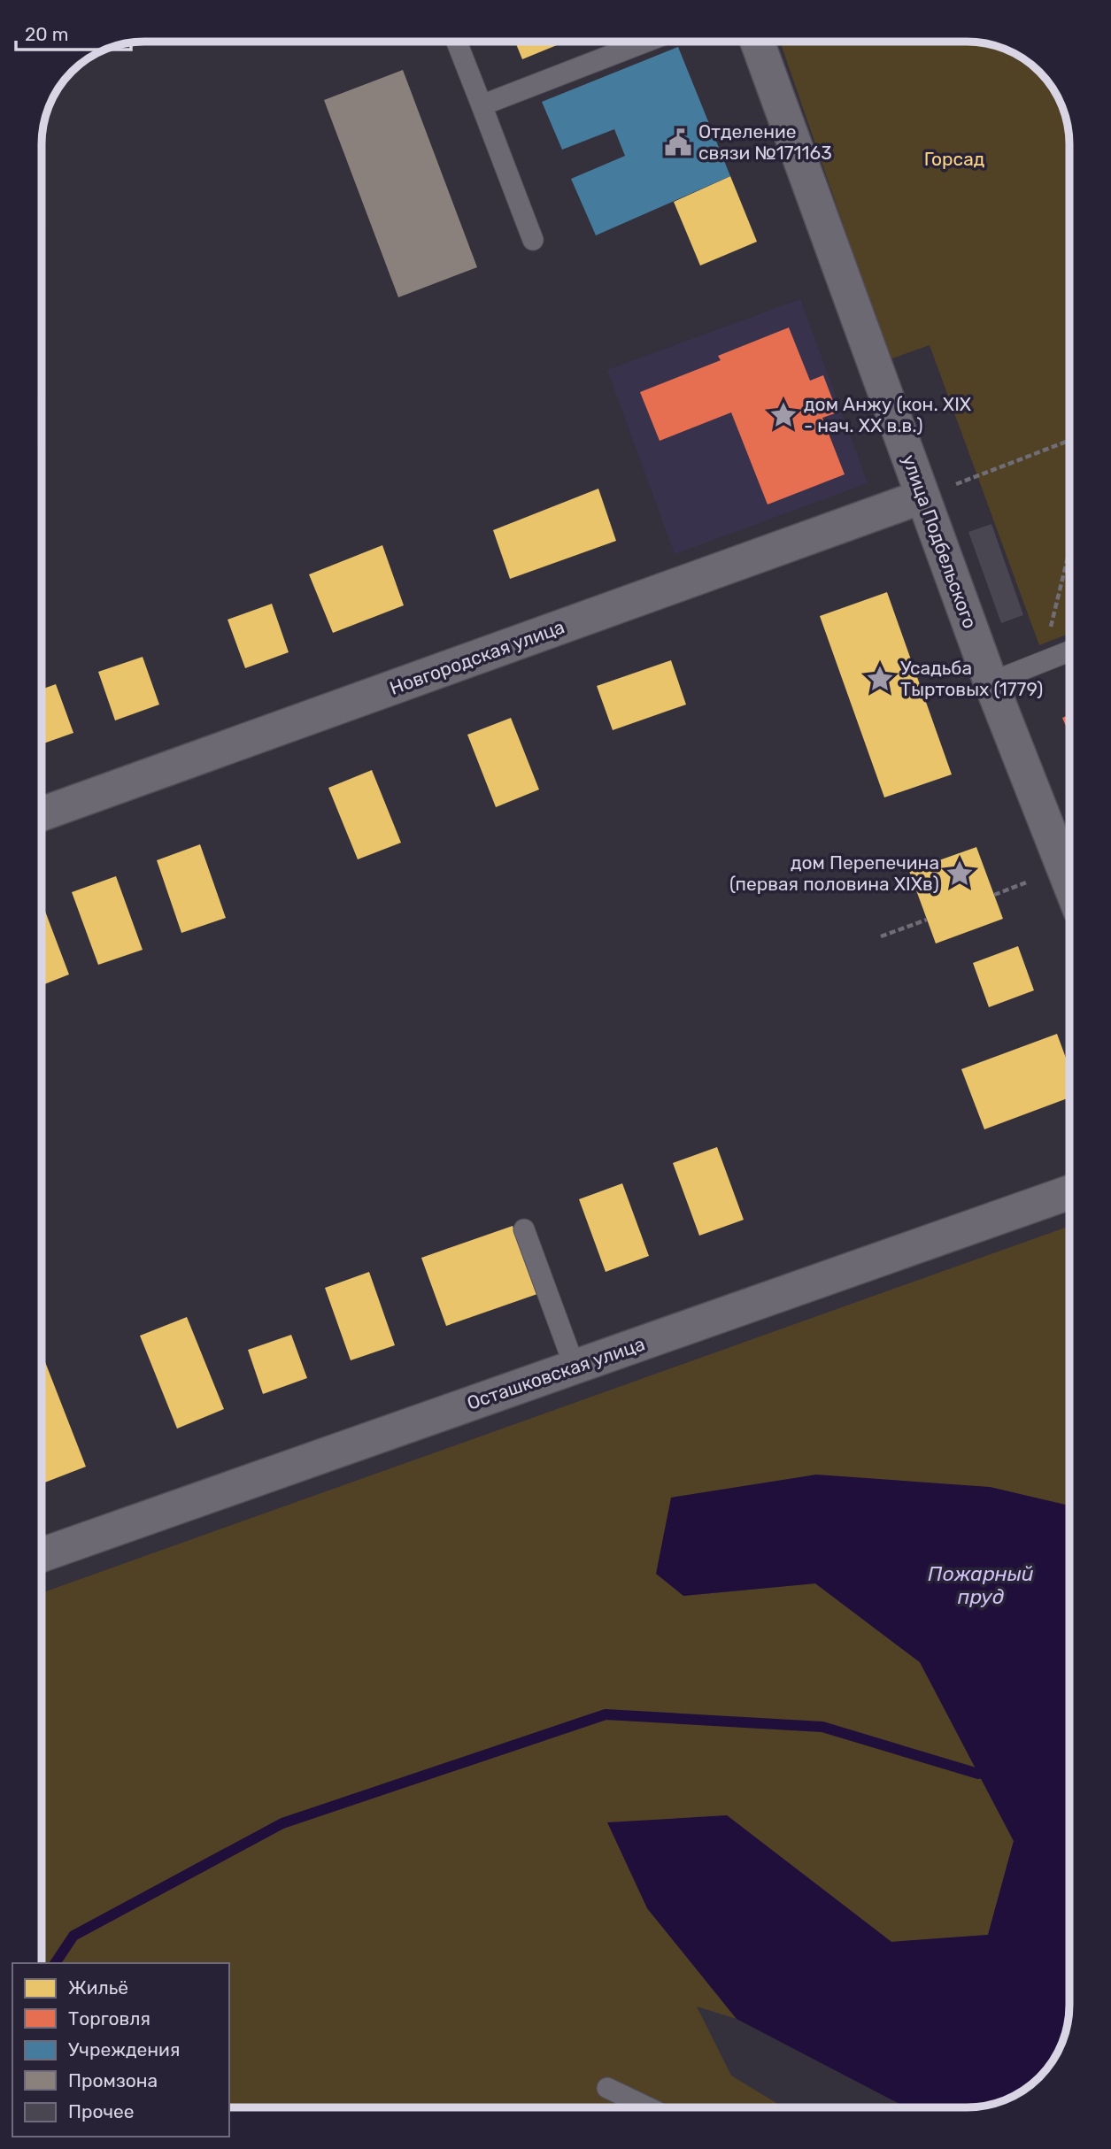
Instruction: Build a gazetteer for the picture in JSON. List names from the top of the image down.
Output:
{
  "streets": {
    "street": ["улица Подбельского", "Новгородская улица", "Осташковская улица"]
  },
  "crossings": [
    ["улица Подбельского", "Новгородская улица"]
  ],
  "water": ["Пожарный пруд"],
  "parks": ["Горсад"],
  "places": {
    "public building": ["Отделение связи №171163"],
    "place": ["дом Анжу (кон. XIX - нач. XX в.в.)", "Усадьба Тыртовых (1779)", "дом Перепечина (первая половина XIXв)"]
  },
  "legend": [
    "Жильё",
    "Торговля",
    "Учреждения",
    "Промзона",
    "Прочее"
  ],
  "scale_bar": "20 m"
}
